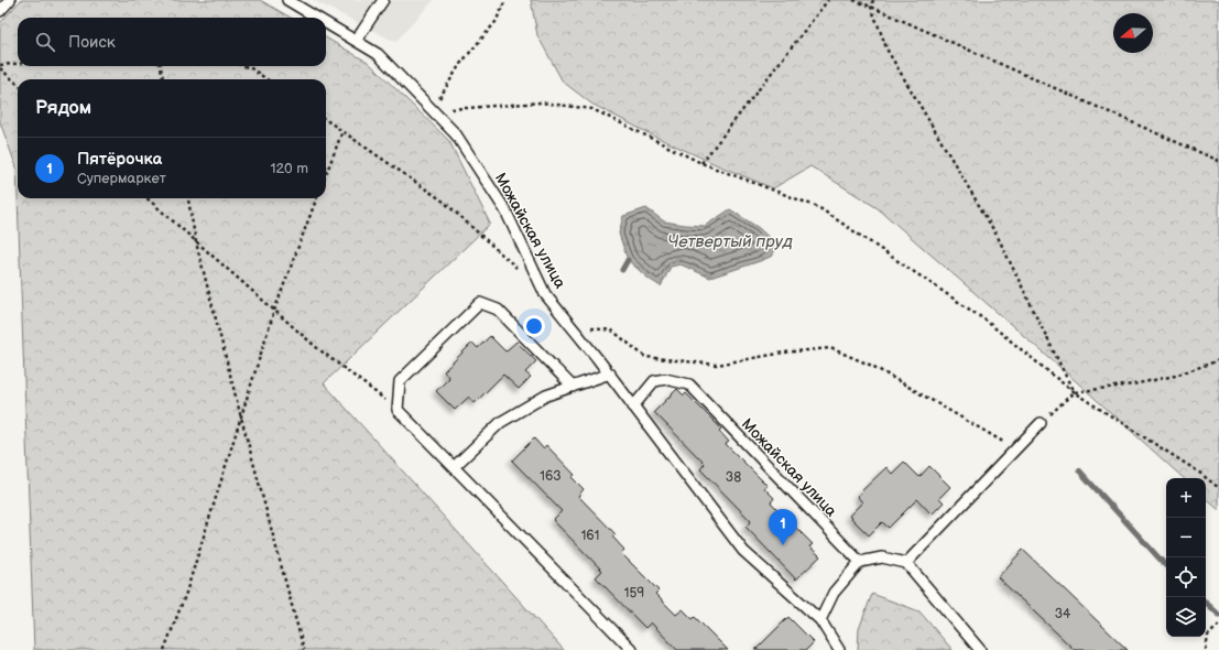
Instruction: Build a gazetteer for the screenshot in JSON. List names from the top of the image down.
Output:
{
  "streets": {
    "lane": ["Можайская улица"]
  },
  "water": ["Четвертый пруд"],
  "house_numbers": [
    "163",
    "38",
    "161",
    "159",
    "34"
  ],
  "north": "left",
  "page": {
    "search": "Поиск",
    "heading": "Рядом",
    "list": [
      {
        "mark": "1",
        "name": "Пятёрочка",
        "note": "Супермаркет",
        "value": "120 m"
      }
    ],
    "map_buttons": ["+", "−"],
    "pins": "1"
  }
}
